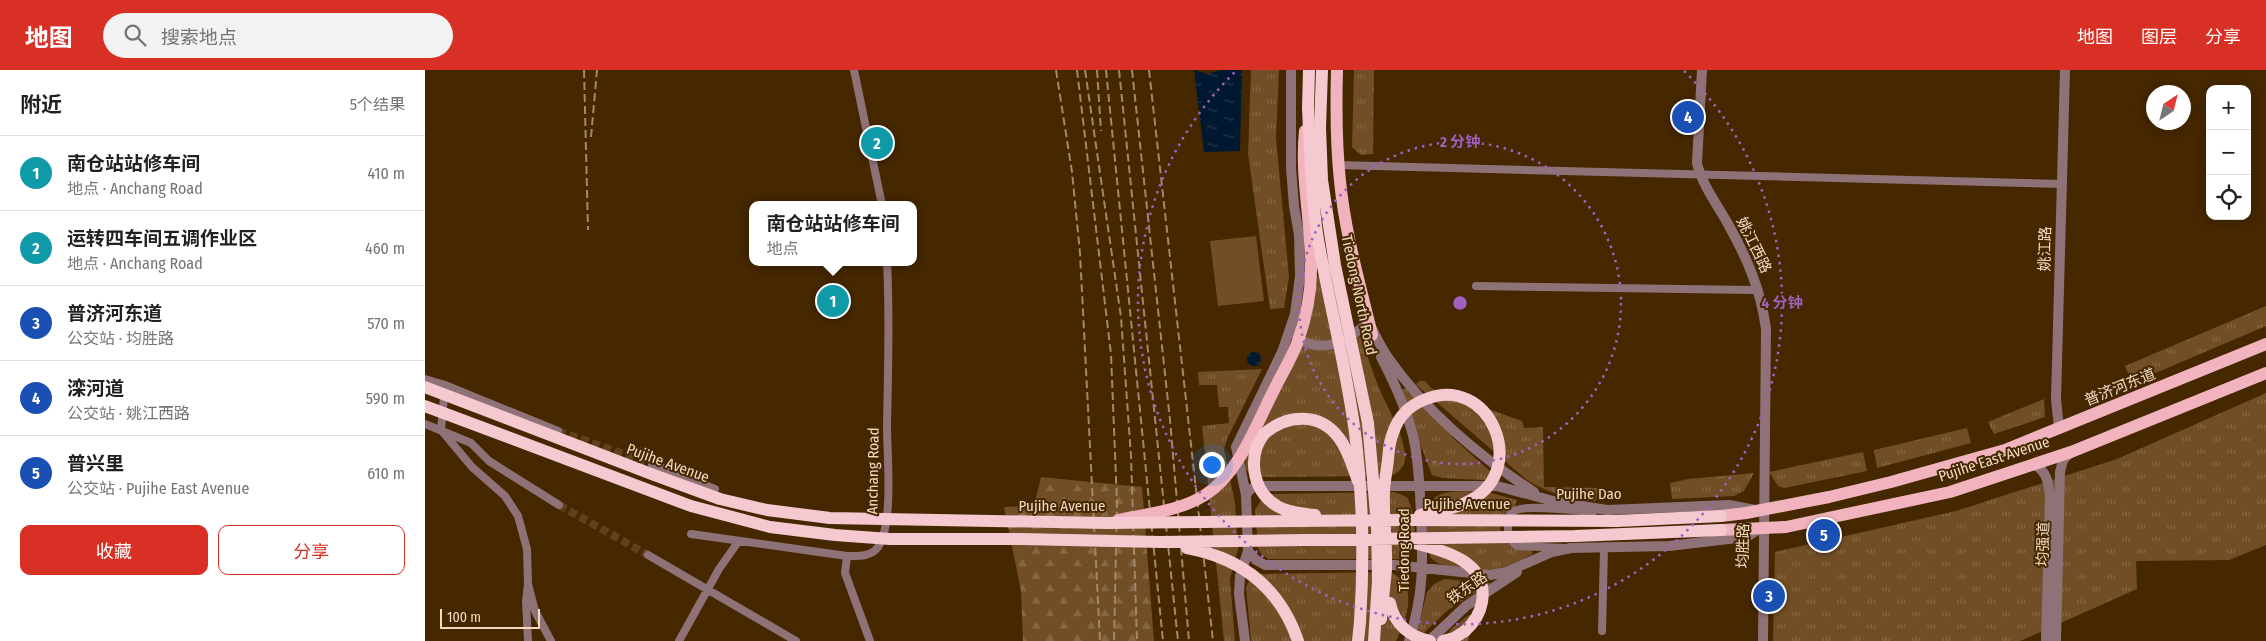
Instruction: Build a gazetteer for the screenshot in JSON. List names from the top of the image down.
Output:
{
  "streets": {
    "highway": ["Tiedong North Road", "Pujihe Avenue", "Tiedong Road"],
    "main road": ["普济河东道", "Pujihe East Avenue"],
    "street": [
      "姚江西路",
      "姚江路",
      "Anchang Road",
      "Pujihe Dao",
      "均强道",
      "均胜路",
      "铁东路"
    ]
  },
  "crossings": [
    ["姚江西路", "普济河东道"],
    ["姚江西路", "Pujihe Dao"],
    ["姚江西路", "均胜路"],
    ["姚江路", "普济河东道"],
    ["Tiedong North Road", "Pujihe Avenue"],
    ["Tiedong North Road", "Tiedong Road"],
    ["普济河东道", "Pujihe Avenue"],
    ["普济河东道", "Pujihe Dao"],
    ["普济河东道", "均胜路"],
    ["Pujihe East Avenue", "均强道"],
    ["Pujihe East Avenue", "均胜路"],
    ["Pujihe Avenue", "Pujihe Dao"],
    ["Pujihe Avenue", "Tiedong Road"],
    ["Pujihe Dao", "均胜路"]
  ],
  "scale_bar": "100 m",
  "north": "top right",
  "page": {
    "header": "地图",
    "search": "搜索地点",
    "nav": ["地图", "图层", "分享"],
    "heading": ["附近", "5个结果"],
    "map_buttons": ["+", "−"],
    "pins": [
      "4",
      "2",
      "1",
      "5",
      "3"
    ],
    "list": [
      {
        "mark": "1",
        "name": "南仓站站修车间",
        "note": "地点 · Anchang Road",
        "value": "410 m"
      },
      {
        "mark": "2",
        "name": "运转四车间五调作业区",
        "note": "地点 · Anchang Road",
        "value": "460 m"
      },
      {
        "mark": "3",
        "name": "普济河东道",
        "note": "公交站 · 均胜路",
        "value": "570 m"
      },
      {
        "mark": "4",
        "name": "滦河道",
        "note": "公交站 · 姚江西路",
        "value": "590 m"
      },
      {
        "mark": "5",
        "name": "普兴里",
        "note": "公交站 · Pujihe East Avenue",
        "value": "610 m"
      }
    ],
    "popup": ["南仓站站修车间", "地点"],
    "buttons": ["收藏", "分享"],
    "scale": "100 m"
  },
  "rings": ["2 分钟", "4 分钟"]
}
